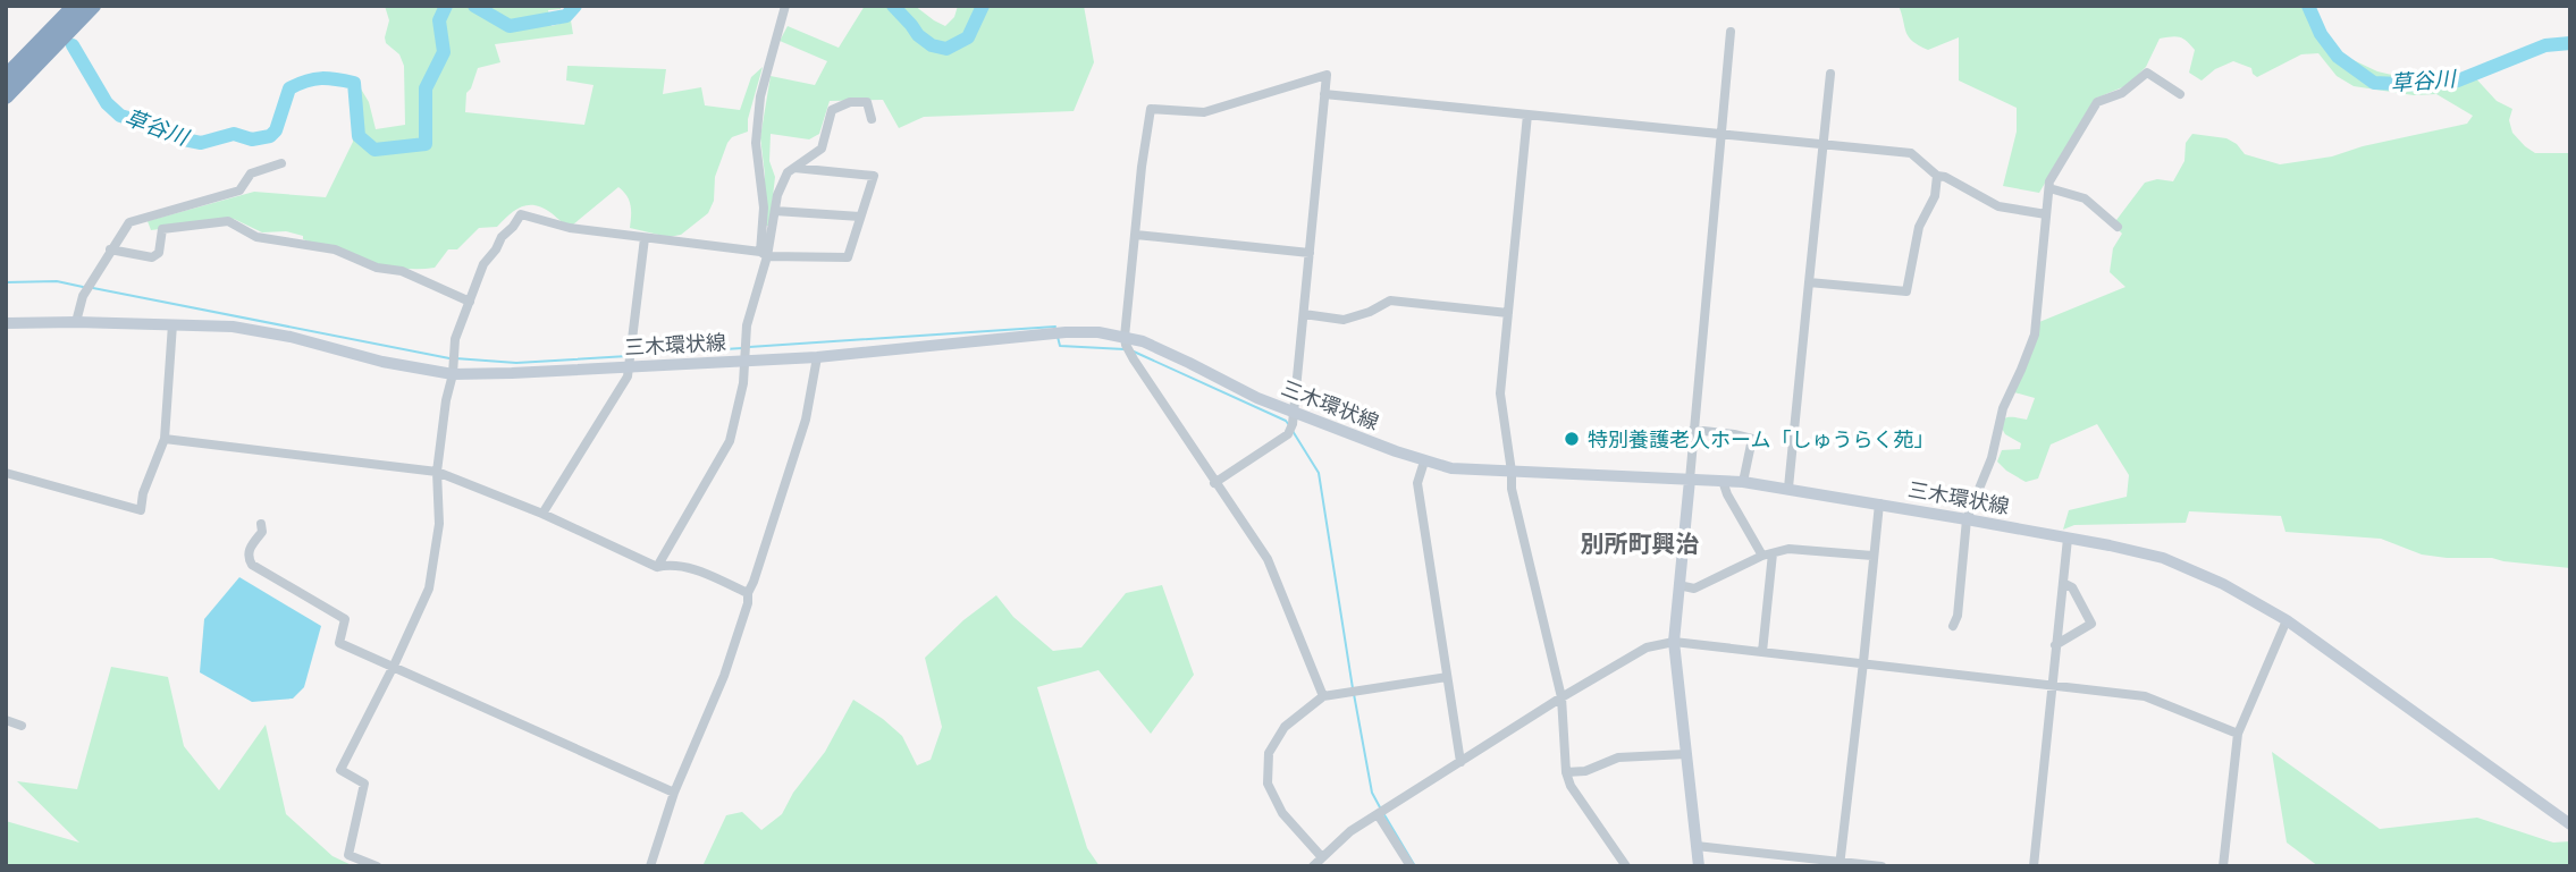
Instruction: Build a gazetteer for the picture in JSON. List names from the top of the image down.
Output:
{
  "streets": {
    "main road": ["三木環状線"]
  },
  "districts": ["別所町興治"],
  "water": ["草谷川"],
  "places": ["特別養護老人ホーム「しゅうらく苑」"]
}
